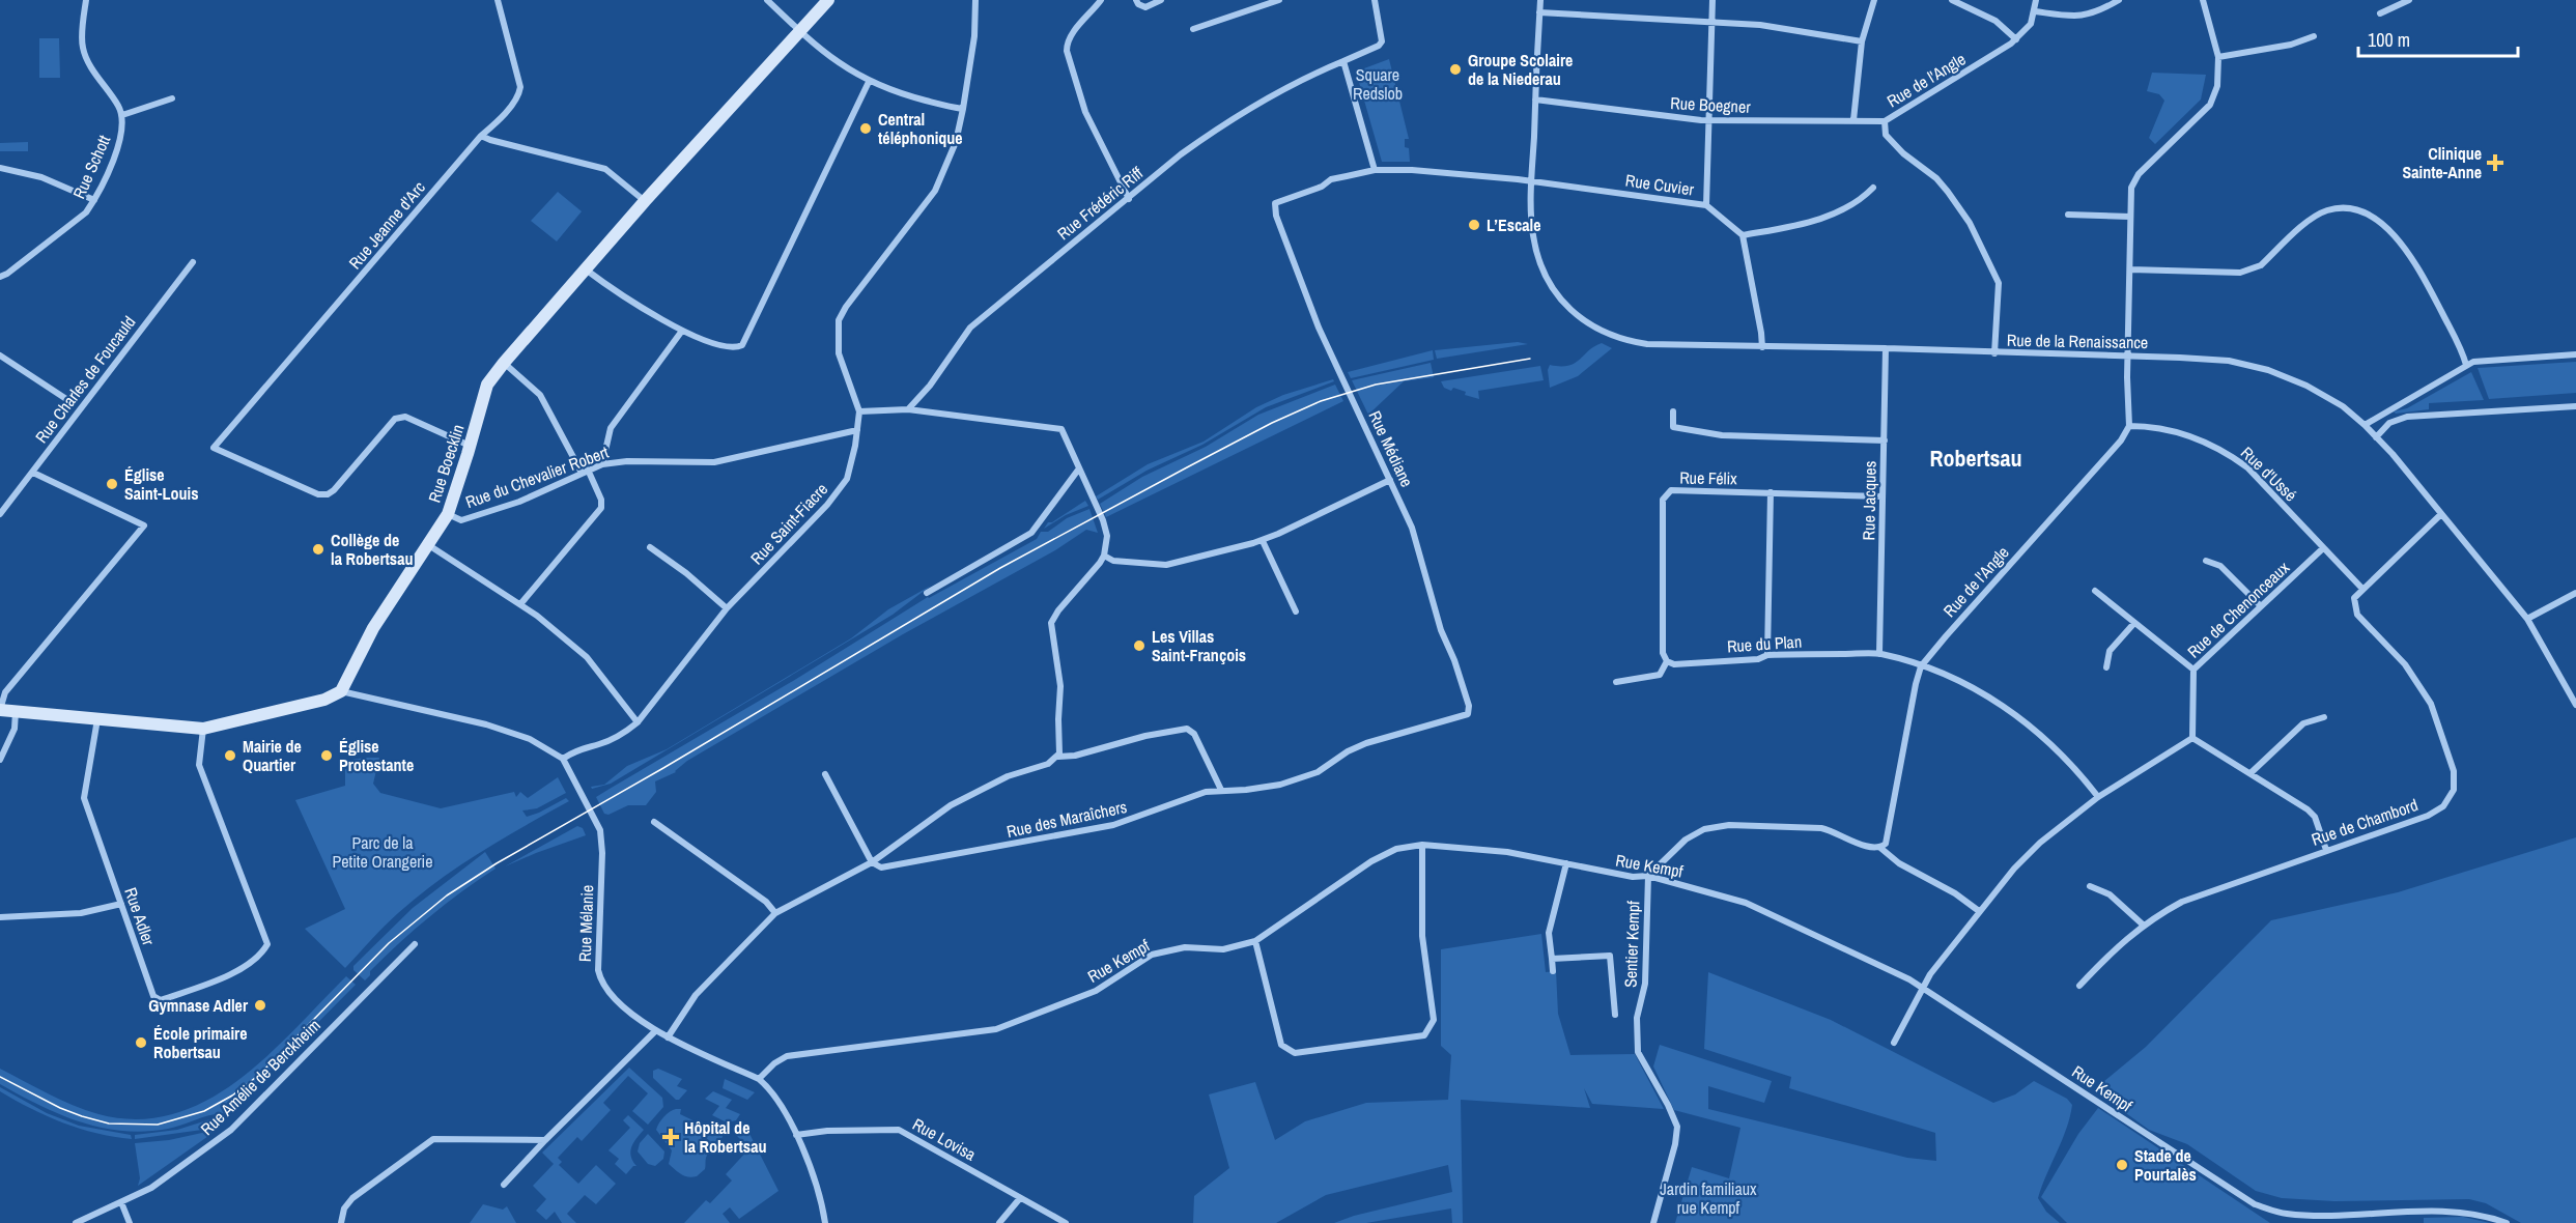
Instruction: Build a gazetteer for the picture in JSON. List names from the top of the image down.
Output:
{
  "streets": {
    "main road": ["Rue Boecklin"],
    "street": [
      "Rue de l'Angle",
      "Rue Boegner",
      "Rue Schott",
      "Rue Cuvier",
      "Rue Frédéric Riff",
      "Rue Jeanne d'Arc",
      "Rue de la Renaissance",
      "Rue Charles de Foucauld",
      "Rue Médiane",
      "Rue d'Ussé",
      "Rue du Chevalier Robert",
      "Rue Félix",
      "Rue Jacques",
      "Rue Saint-Fiacre",
      "Rue de Chenonceaux",
      "Rue du Plan",
      "Rue des Maraîchers",
      "Rue de Chambord",
      "Rue Kempf",
      "Rue Adler",
      "Rue Mélanie",
      "Sentier Kempf",
      "Rue Amélie de Berckheim",
      "Rue Lovisa"
    ]
  },
  "crossings": [
    ["Rue de l'Angle", "Rue Boegner"],
    ["Rue de l'Angle", "Rue de la Renaissance"],
    ["Rue de l'Angle", "Rue d'Ussé"],
    ["Rue de l'Angle", "Rue du Plan"],
    ["Rue Boegner", "Rue de la Renaissance"],
    ["Rue Cuvier", "Rue de la Renaissance"],
    ["Rue Cuvier", "Rue Médiane"],
    ["Rue Jeanne d'Arc", "Rue Boecklin"],
    ["Rue de la Renaissance", "Rue Jacques"],
    ["Rue Médiane", "Rue des Maraîchers"],
    ["Rue Boecklin", "Rue du Chevalier Robert"],
    ["Rue d'Ussé", "Rue de Chenonceaux"],
    ["Rue d'Ussé", "Rue de Chambord"],
    ["Rue du Chevalier Robert", "Rue Saint-Fiacre"],
    ["Rue Félix", "Rue Jacques"],
    ["Rue Félix", "Rue du Plan"],
    ["Rue Jacques", "Rue du Plan"],
    ["Rue Saint-Fiacre", "Rue Mélanie"],
    ["Rue Kempf", "Rue Mélanie"],
    ["Rue Kempf", "Sentier Kempf"],
    ["Rue Mélanie", "Rue Lovisa"]
  ],
  "districts": ["Robertsau"],
  "parks": ["Square Redslob", "Parc de la Petite Orangerie", "Jardin familiaux rue Kempf"],
  "places": {
    "other": [
      "Groupe Scolaire de la Niederau",
      "Central téléphonique",
      "L’Escale",
      "Église Saint-Louis",
      "Collège de la Robertsau",
      "Les Villas Saint-François",
      "Mairie de Quartier",
      "Église Protestante",
      "Gymnase Adler",
      "École primaire Robertsau",
      "Stade de Pourtalès"
    ],
    "health": ["Clinique Sainte-Anne", "Hôpital de la Robertsau"]
  },
  "scale_bar": "100 m"
}
